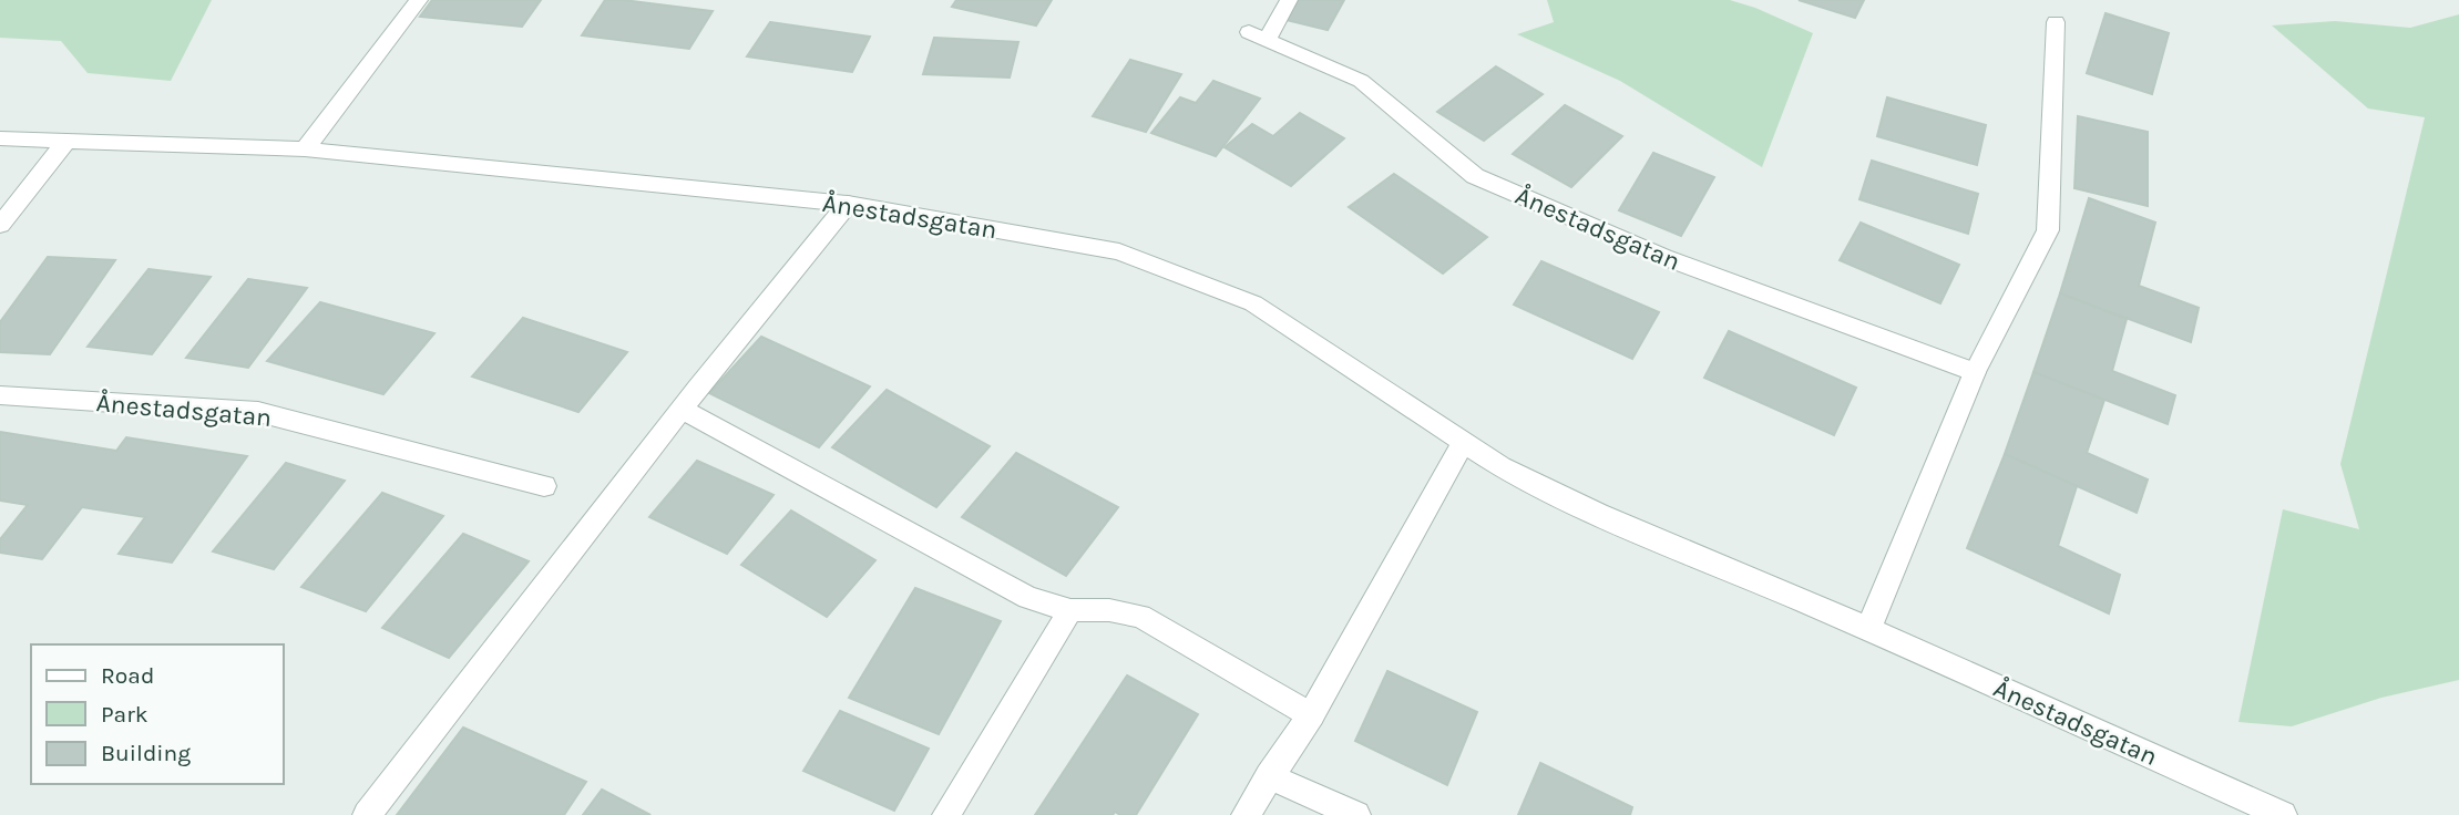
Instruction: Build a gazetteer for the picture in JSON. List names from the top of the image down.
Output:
{
  "streets": {
    "street": ["Ånestadsgatan"]
  },
  "legend": ["Road", "Park", "Building"]
}
